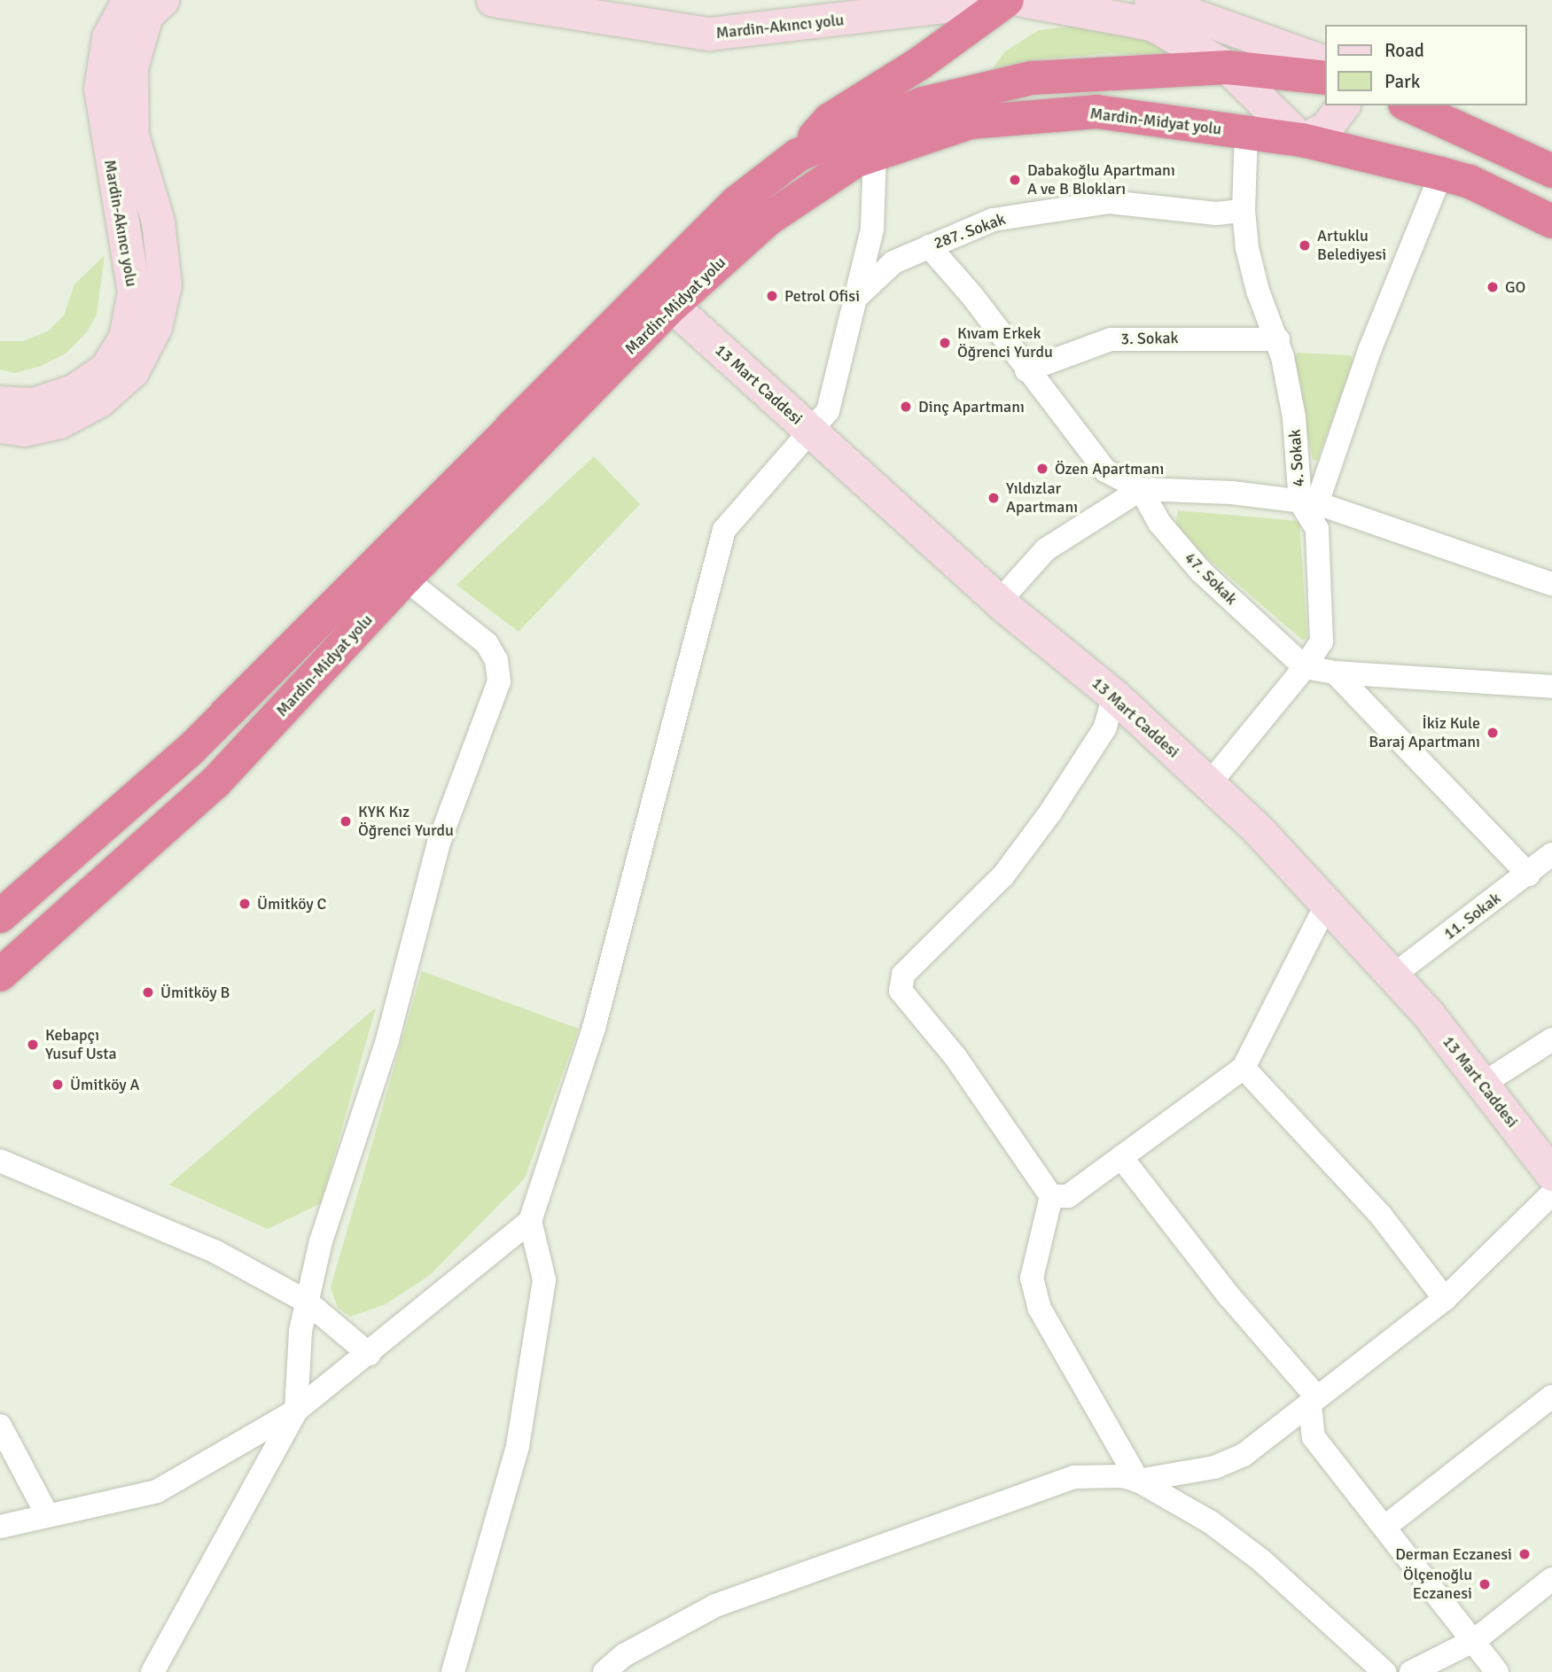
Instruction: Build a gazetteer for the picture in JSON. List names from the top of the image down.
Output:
{
  "streets": {
    "highway": ["Mardin-Midyat yolu"],
    "main road": ["Mardin-Akıncı yolu", "13 Mart Caddesi"],
    "street": [
      "287. Sokak",
      "3. Sokak",
      "4. Sokak",
      "47. Sokak",
      "11. Sokak"
    ]
  },
  "crossings": [
    ["Mardin-Midyat yolu", "13 Mart Caddesi"],
    ["Mardin-Midyat yolu", "4. Sokak"],
    ["287. Sokak", "4. Sokak"],
    ["3. Sokak", "4. Sokak"],
    ["13 Mart Caddesi", "4. Sokak"],
    ["13 Mart Caddesi", "11. Sokak"],
    ["4. Sokak", "47. Sokak"]
  ],
  "places": [
    "Dabakoğlu Apartmanı A ve B Blokları",
    "Artuklu Belediyesi",
    "GO",
    "Petrol Ofisi",
    "Kıvam Erkek Öğrenci Yurdu",
    "Dinç Apartmanı",
    "Özen Apartmanı",
    "Yıldızlar Apartmanı",
    "İkiz Kule Baraj Apartmanı",
    "KYK Kız Öğrenci Yurdu",
    "Ümitköy C",
    "Ümitköy B",
    "Kebapçı Yusuf Usta",
    "Ümitköy A",
    "Derman Eczanesi",
    "Ölçenoğlu Eczanesi"
  ],
  "legend": ["Road", "Park"]
}
